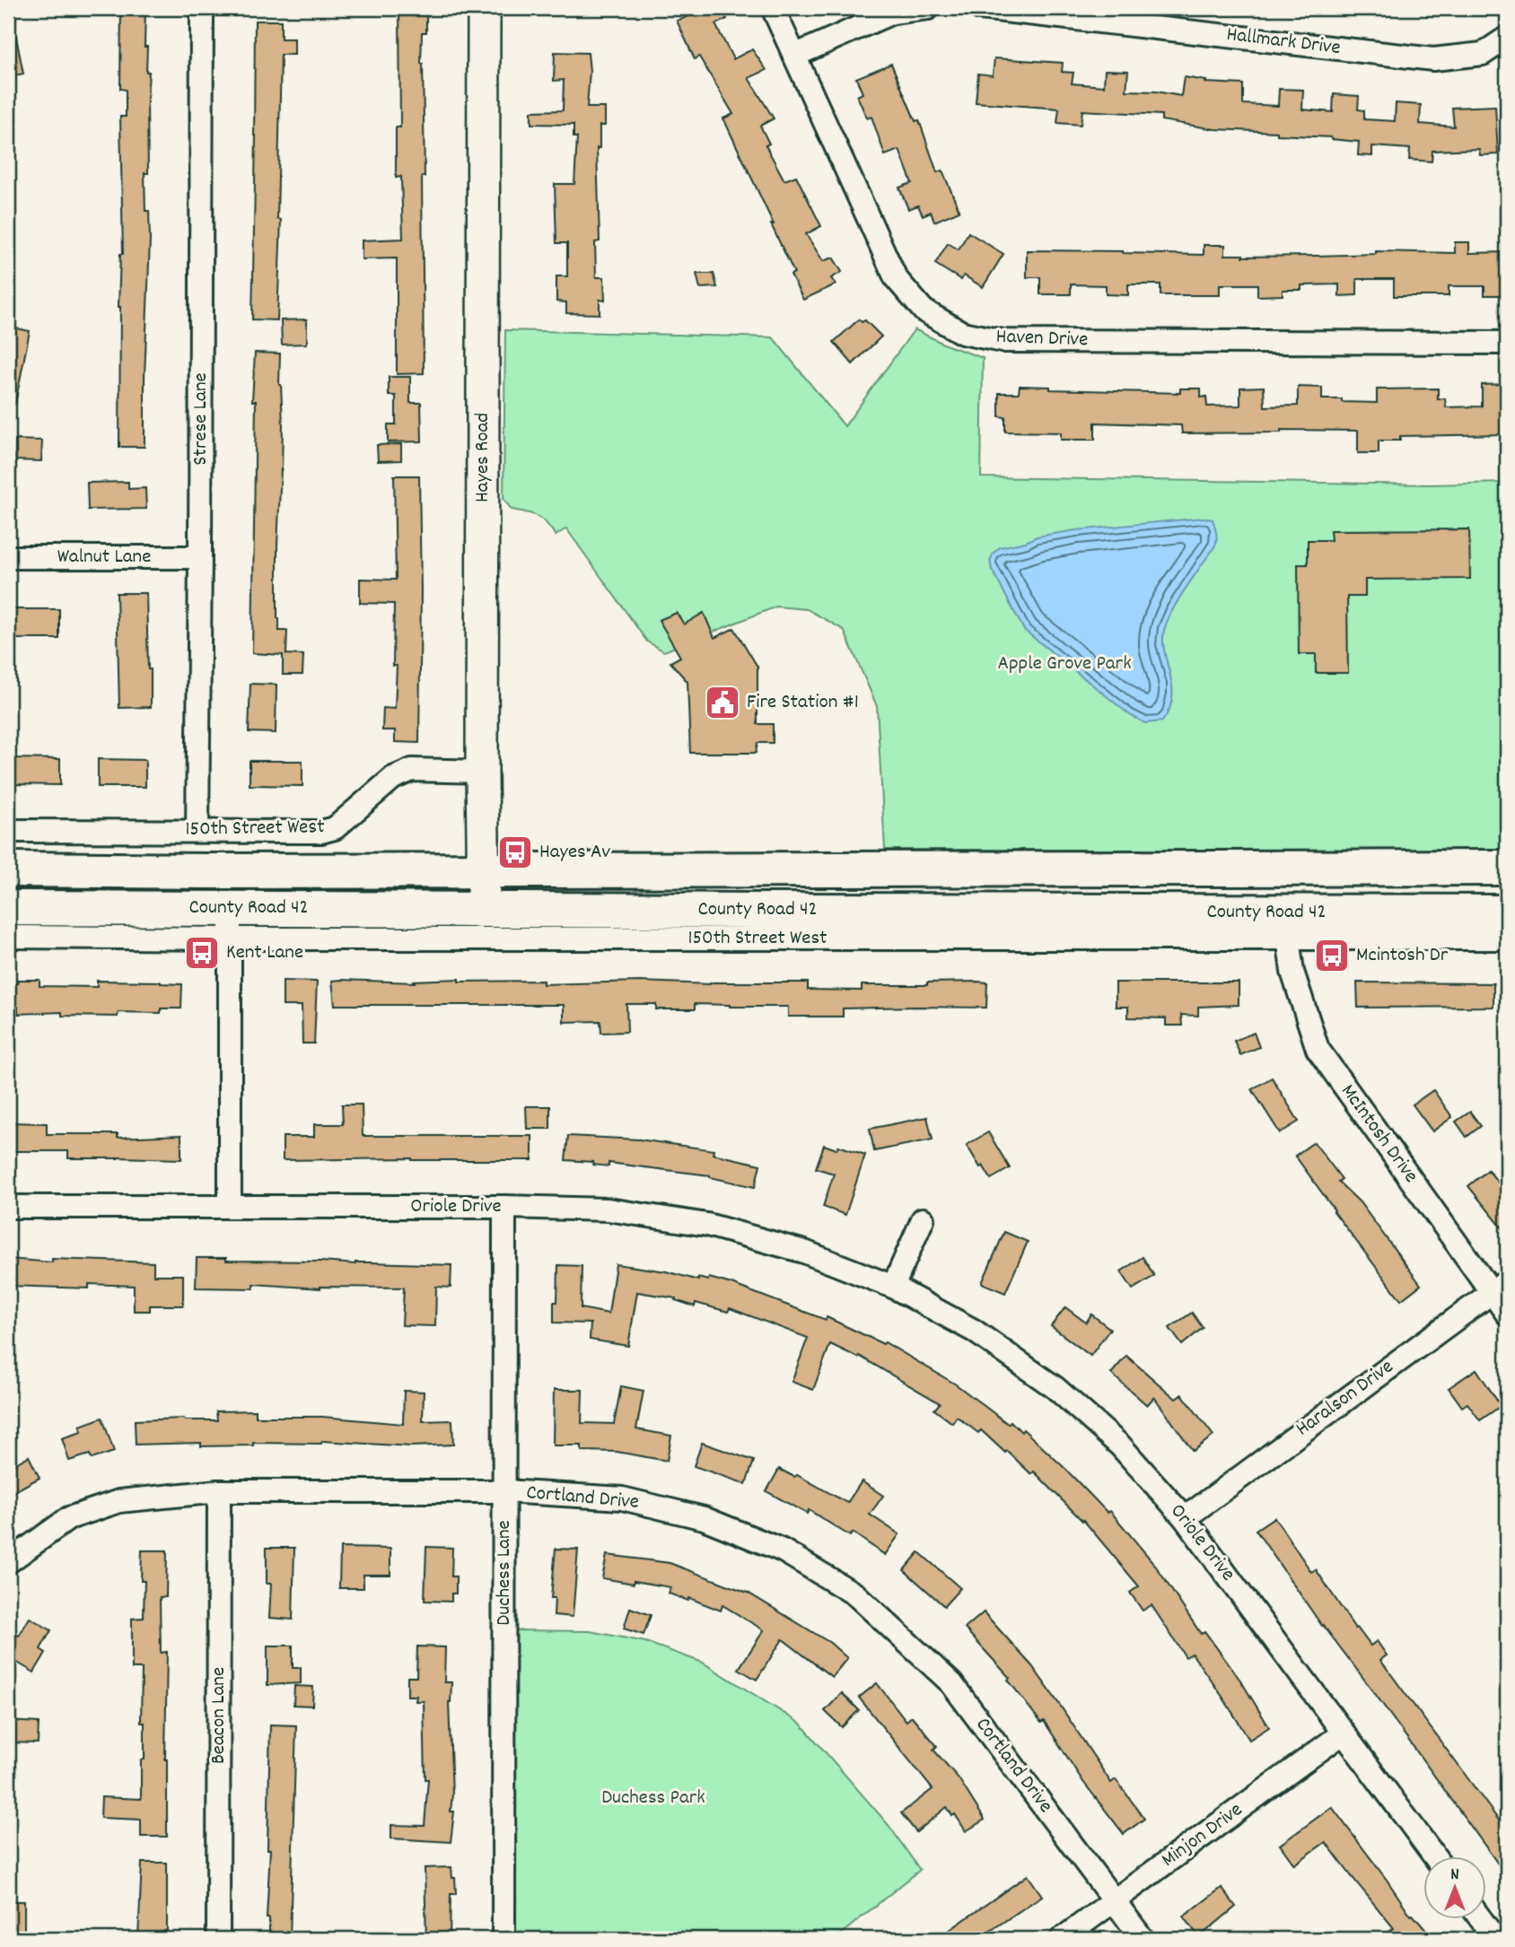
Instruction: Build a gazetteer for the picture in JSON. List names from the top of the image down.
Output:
{
  "streets": {
    "highway": ["County Road 42"],
    "street": [
      "Hallmark Drive",
      "Haven Drive",
      "Strese Lane",
      "Hayes Road",
      "Walnut Lane",
      "150th Street West",
      "McIntosh Drive",
      "Oriole Drive",
      "Haralson Drive",
      "Cortland Drive",
      "Duchess Lane",
      "Beacon Lane",
      "Minjon Drive"
    ]
  },
  "crossings": [
    ["Strese Lane", "Walnut Lane"],
    ["Strese Lane", "150th Street West"],
    ["Hayes Road", "150th Street West"],
    ["Hayes Road", "County Road 42"],
    ["150th Street West", "County Road 42"],
    ["150th Street West", "McIntosh Drive"],
    ["McIntosh Drive", "Haralson Drive"],
    ["Oriole Drive", "Haralson Drive"],
    ["Oriole Drive", "Duchess Lane"],
    ["Oriole Drive", "Minjon Drive"],
    ["Cortland Drive", "Duchess Lane"],
    ["Cortland Drive", "Beacon Lane"],
    ["Cortland Drive", "Minjon Drive"]
  ],
  "parks": ["Apple Grove Park", "Duchess Park"],
  "places": {
    "public building": ["Fire Station #1"],
    "bus stop": ["Hayes Av", "Kent Lane", "Mcintosh Dr"]
  },
  "north": "top"
}
